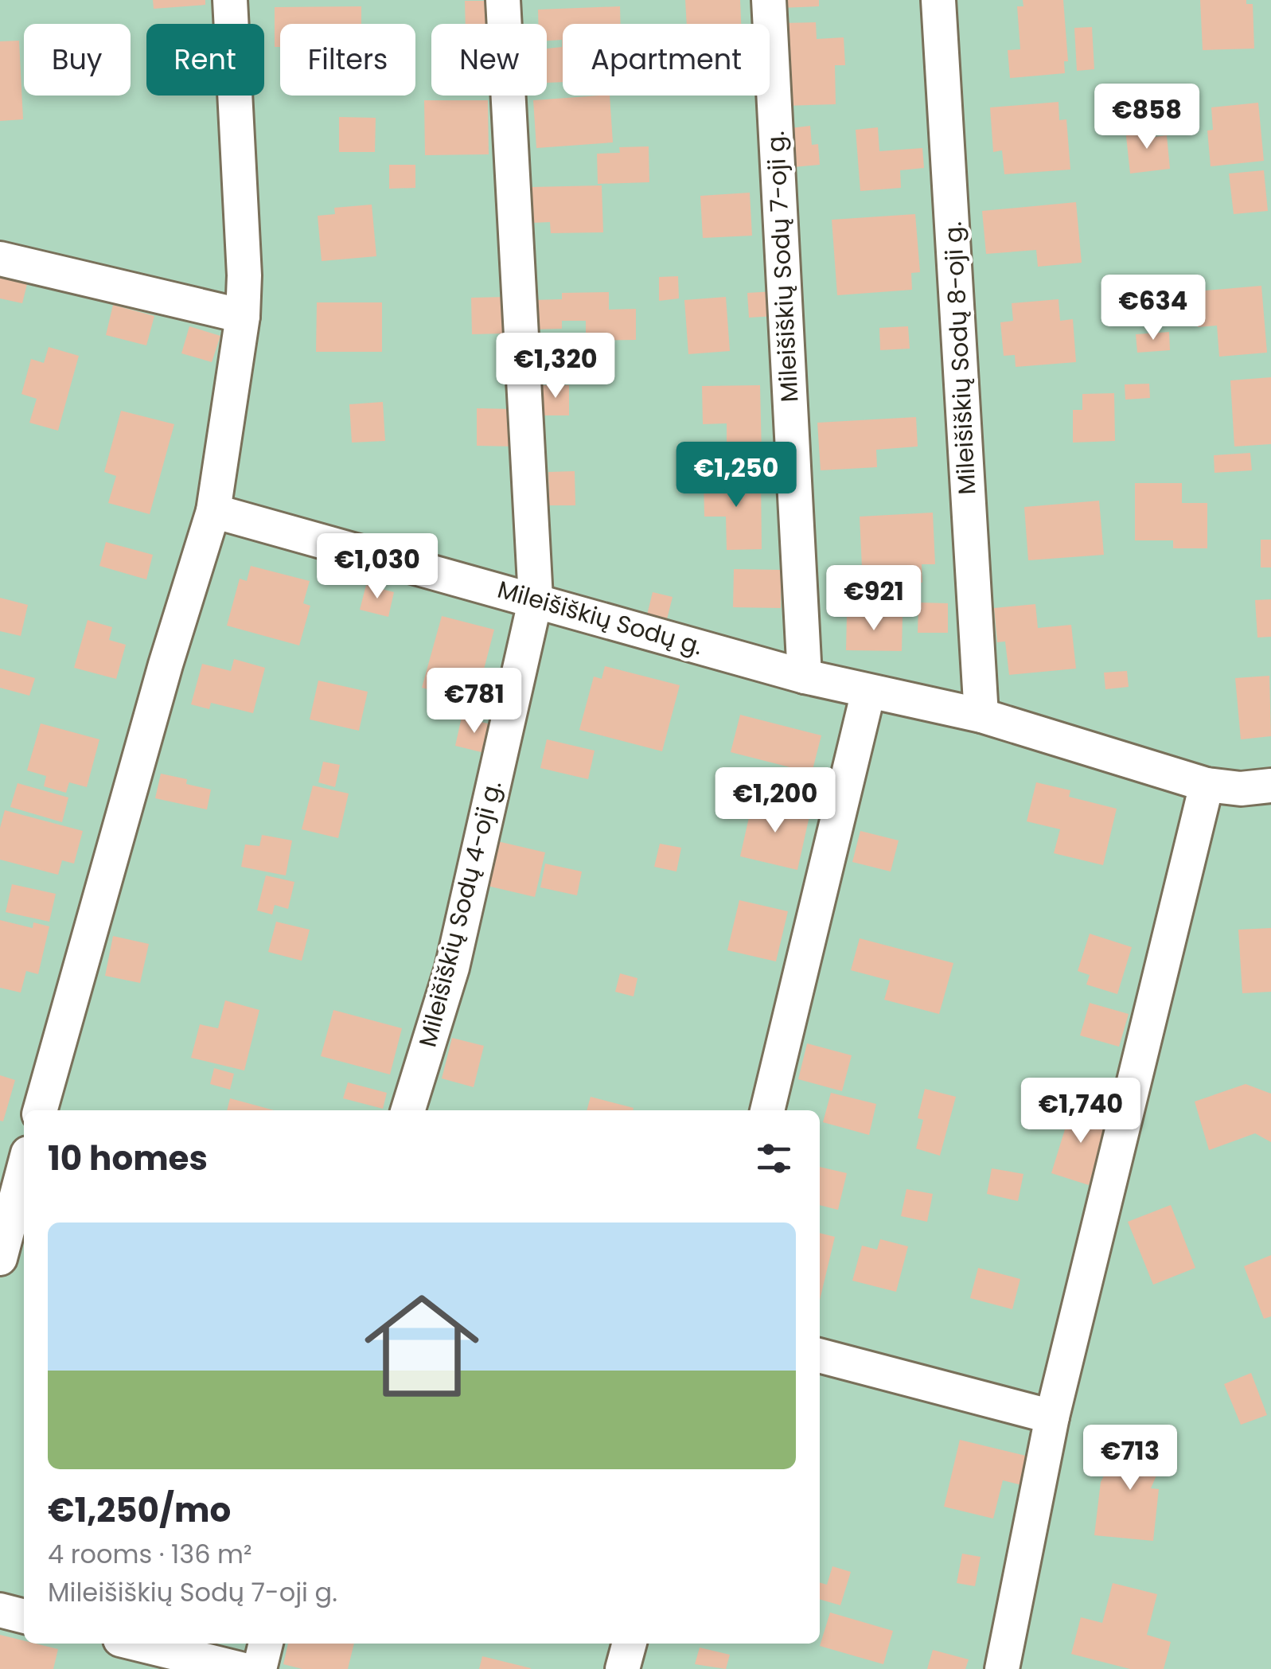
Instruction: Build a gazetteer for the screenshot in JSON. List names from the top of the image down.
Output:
{
  "streets": {
    "street": [
      "Mileišiškių Sodų 7-oji g.",
      "Mileišiškių Sodų 8-oji g.",
      "Mileišiškių Sodų g.",
      "Mileišiškių Sodų 4-oji g."
    ]
  },
  "crossings": [
    ["Mileišiškių Sodų 7-oji g.", "Mileišiškių Sodų g."],
    ["Mileišiškių Sodų 8-oji g.", "Mileišiškių Sodų g."],
    ["Mileišiškių Sodų g.", "Mileišiškių Sodų 4-oji g."]
  ],
  "page": {
    "chip": [
      "Buy",
      "Rent",
      "Filters",
      "New",
      "Apartment"
    ],
    "price": [
      "€858",
      "€634",
      "€1,320",
      "€1,250",
      "€1,030",
      "€921",
      "€781",
      "€1,200",
      "€1,740",
      "€713"
    ],
    "heading": "10 homes",
    "list": [
      {
        "name": "€1,250/mo",
        "note": "4 rooms · 136 m² · Mileišiškių Sodų 7-oji g."
      }
    ]
  }
}
